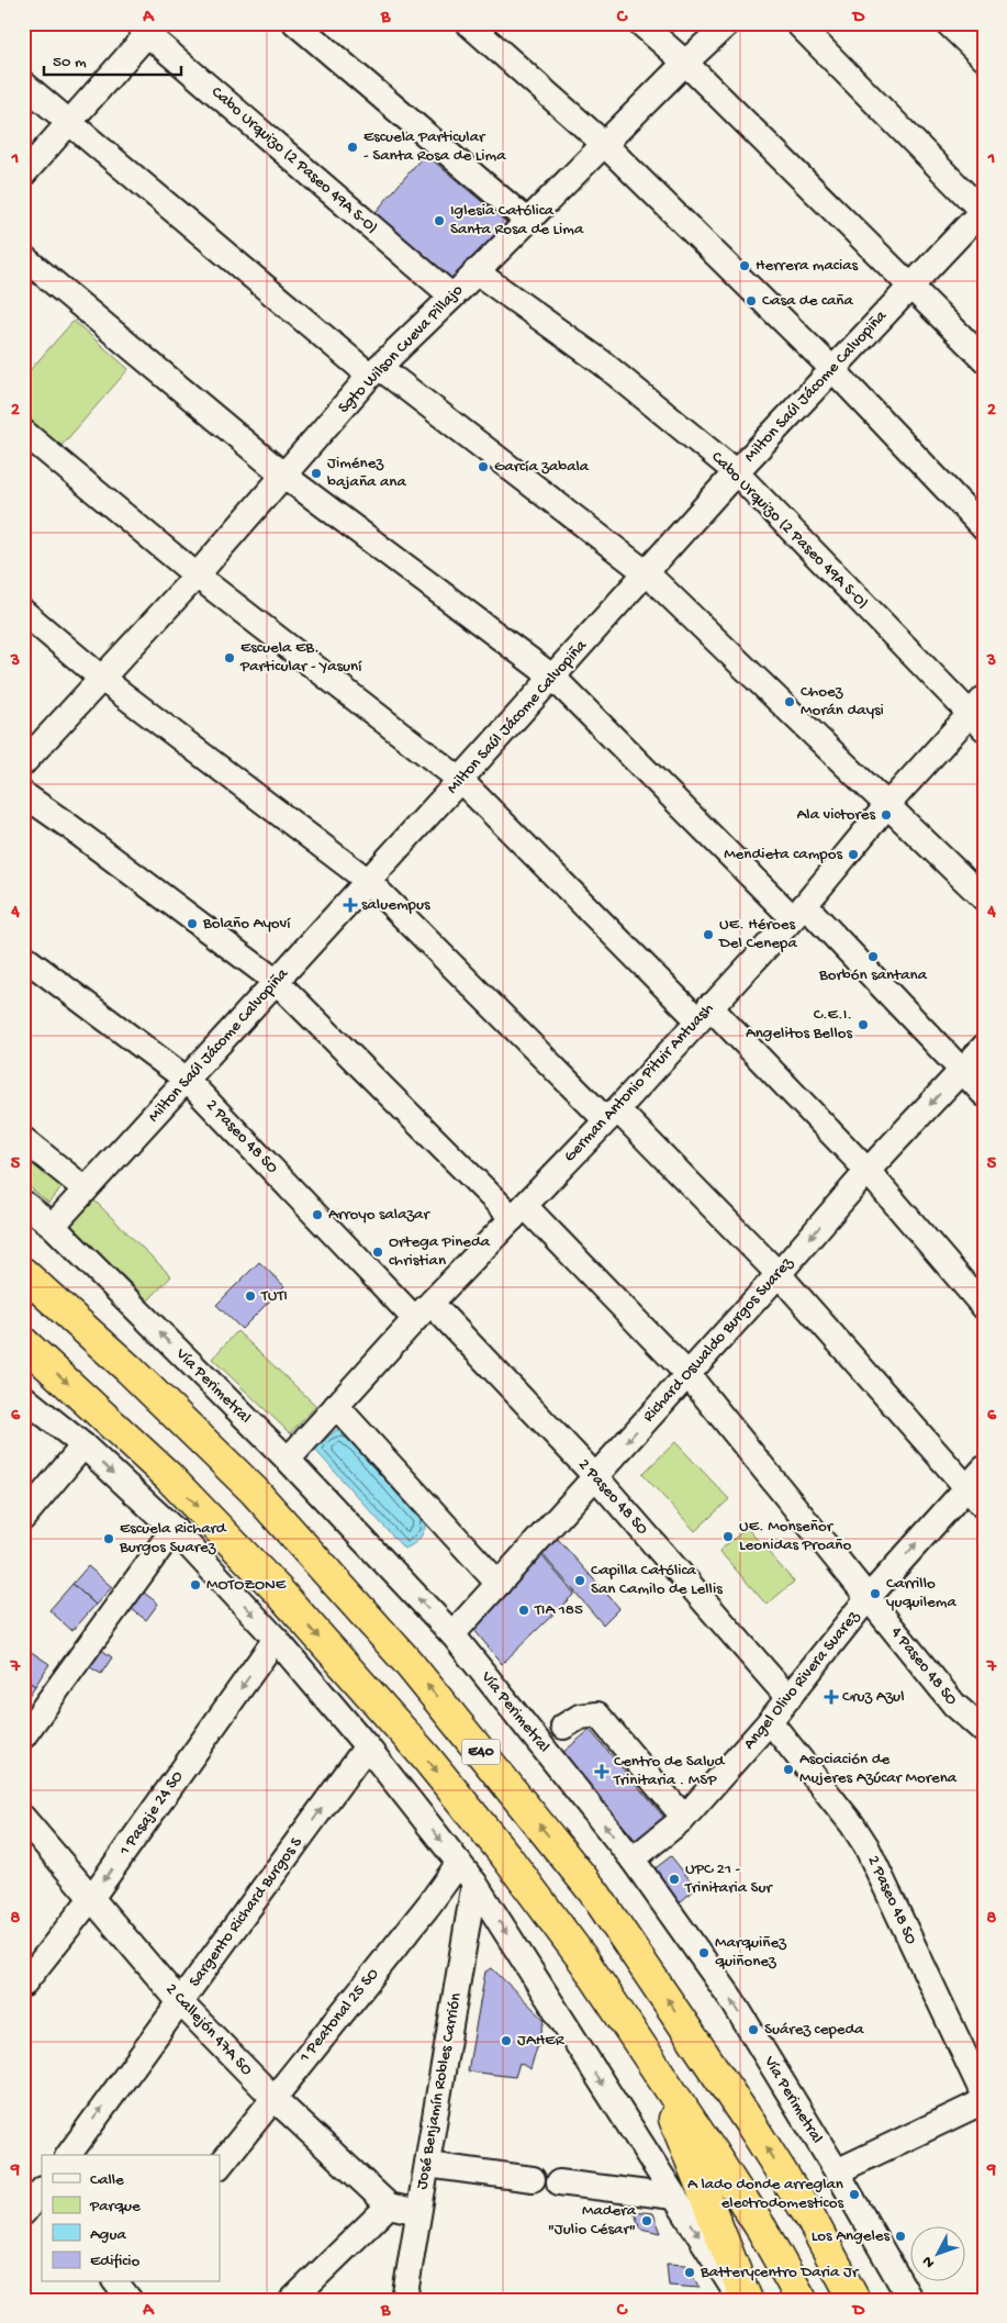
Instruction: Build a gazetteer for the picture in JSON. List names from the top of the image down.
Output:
{
  "streets": {
    "highway": ["E40"],
    "street": [
      "Cabo Urquizo (2 Paseo 49A S-O)",
      "Sgto Wilson Cueva Pillajo",
      "Milton Saúl Jácome Calvopiña",
      "German Antonio Pituir Antuash",
      "2 Paseo 48 SO",
      "Richard Oswaldo Burgos Suarez",
      "Vía Perimetral",
      "4 Paseo 48 SO",
      "Angel Olivo Rivera Suarez",
      "1 Pasaje 24 SO",
      "Sargento Richard Burgos S",
      "1 Peatonal 25 SO",
      "2 Callejón 47A SO",
      "José Benjamín Robles Carrión"
    ]
  },
  "crossings": [
    ["Cabo Urquizo (2 Paseo 49A S-O)", "Sgto Wilson Cueva Pillajo"],
    ["Cabo Urquizo (2 Paseo 49A S-O)", "Milton Saúl Jácome Calvopiña"],
    ["Cabo Urquizo (2 Paseo 49A S-O)", "German Antonio Pituir Antuash"],
    ["Milton Saúl Jácome Calvopiña", "2 Paseo 48 SO"],
    ["Milton Saúl Jácome Calvopiña", "Vía Perimetral"],
    ["Milton Saúl Jácome Calvopiña", "4 Paseo 48 SO"],
    ["German Antonio Pituir Antuash", "2 Paseo 48 SO"],
    ["German Antonio Pituir Antuash", "Vía Perimetral"],
    ["German Antonio Pituir Antuash", "4 Paseo 48 SO"],
    ["2 Paseo 48 SO", "Richard Oswaldo Burgos Suarez"],
    ["2 Paseo 48 SO", "Angel Olivo Rivera Suarez"],
    ["Richard Oswaldo Burgos Suarez", "Vía Perimetral"],
    ["Richard Oswaldo Burgos Suarez", "4 Paseo 48 SO"],
    ["Vía Perimetral", "Angel Olivo Rivera Suarez"],
    ["4 Paseo 48 SO", "Angel Olivo Rivera Suarez"],
    ["1 Pasaje 24 SO", "2 Callejón 47A SO"],
    ["Sargento Richard Burgos S", "2 Callejón 47A SO"],
    ["1 Peatonal 25 SO", "2 Callejón 47A SO"]
  ],
  "one_way": ["Richard Oswaldo Burgos Suarez", "Sargento Richard Burgos S"],
  "places": {
    "other": [
      "Escuela Particular - Santa Rosa de Lima",
      "Iglesia Católica Santa Rosa de Lima",
      "Herrera macias",
      "Casa de caña",
      "García zabala",
      "Jiménez bajaña ana",
      "Escuela EB. Particular - Yasuní",
      "Choez Morán daysi",
      "Ala victores",
      "Mendieta campos",
      "Bolaño Ayoví",
      "UE. Héroes Del Cenepa",
      "Borbón santana",
      "C.E.I. Angelitos Bellos",
      "Arroyo salazar",
      "Ortega Pineda christian",
      "TUTI",
      "UE. Monseñor Leonidas Proaño",
      "Escuela Richard Burgos Suarez",
      "Capilla Católica San Camilo de Lellis",
      "MOTOZONE",
      "Carrillo yuquilema",
      "TIA 185",
      "Asociación de Mujeres Azúcar Morena",
      "UPC 21 - Trinitaria Sur",
      "Marquiñez quiñonez",
      "Suárez cepeda",
      "JAHER",
      "A lado donde arreglan electrodomesticos",
      "Madera \"Julio César\"",
      "Los Angeles",
      "Batterycentro Daria Jr"
    ],
    "health": ["saluempus", "Cruz Azul", "Centro de Salud Trinitaria . MSP"]
  },
  "legend": [
    "Calle",
    "Parque",
    "Agua",
    "Edificio"
  ],
  "scale_bar": "50 m",
  "north": "bottom left",
  "grid": {
    "columns": [
      "A",
      "B",
      "C",
      "D"
    ],
    "rows": [
      "1",
      "2",
      "3",
      "4",
      "5",
      "6",
      "7",
      "8",
      "9"
    ]
  }
}
